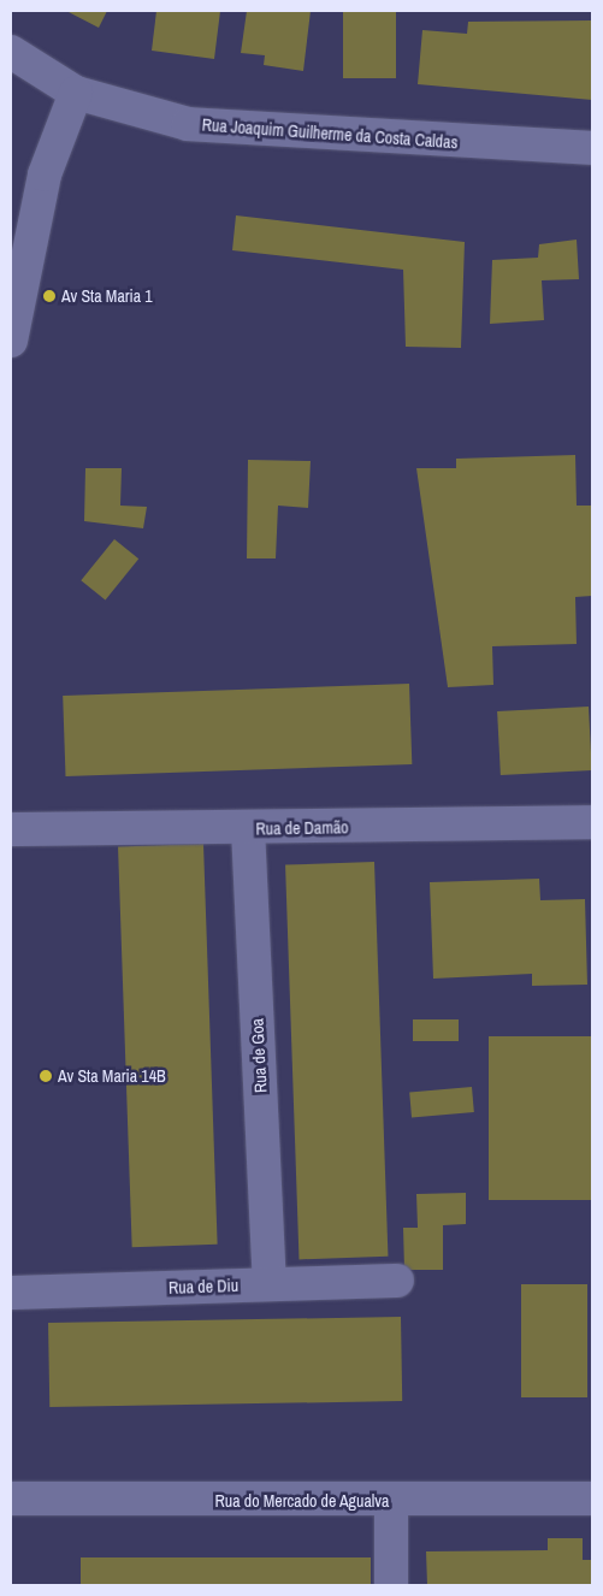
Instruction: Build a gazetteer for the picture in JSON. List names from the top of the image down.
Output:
{
  "streets": {
    "street": [
      "Rua Joaquim Guilherme da Costa Caldas",
      "Rua de Damão",
      "Rua de Goa",
      "Rua de Diu",
      "Rua do Mercado de Agualva"
    ]
  },
  "crossings": [
    ["Rua de Damão", "Rua de Goa"],
    ["Rua de Goa", "Rua de Diu"]
  ],
  "places": ["Av Sta Maria 1", "Av Sta Maria 14B"]
}
